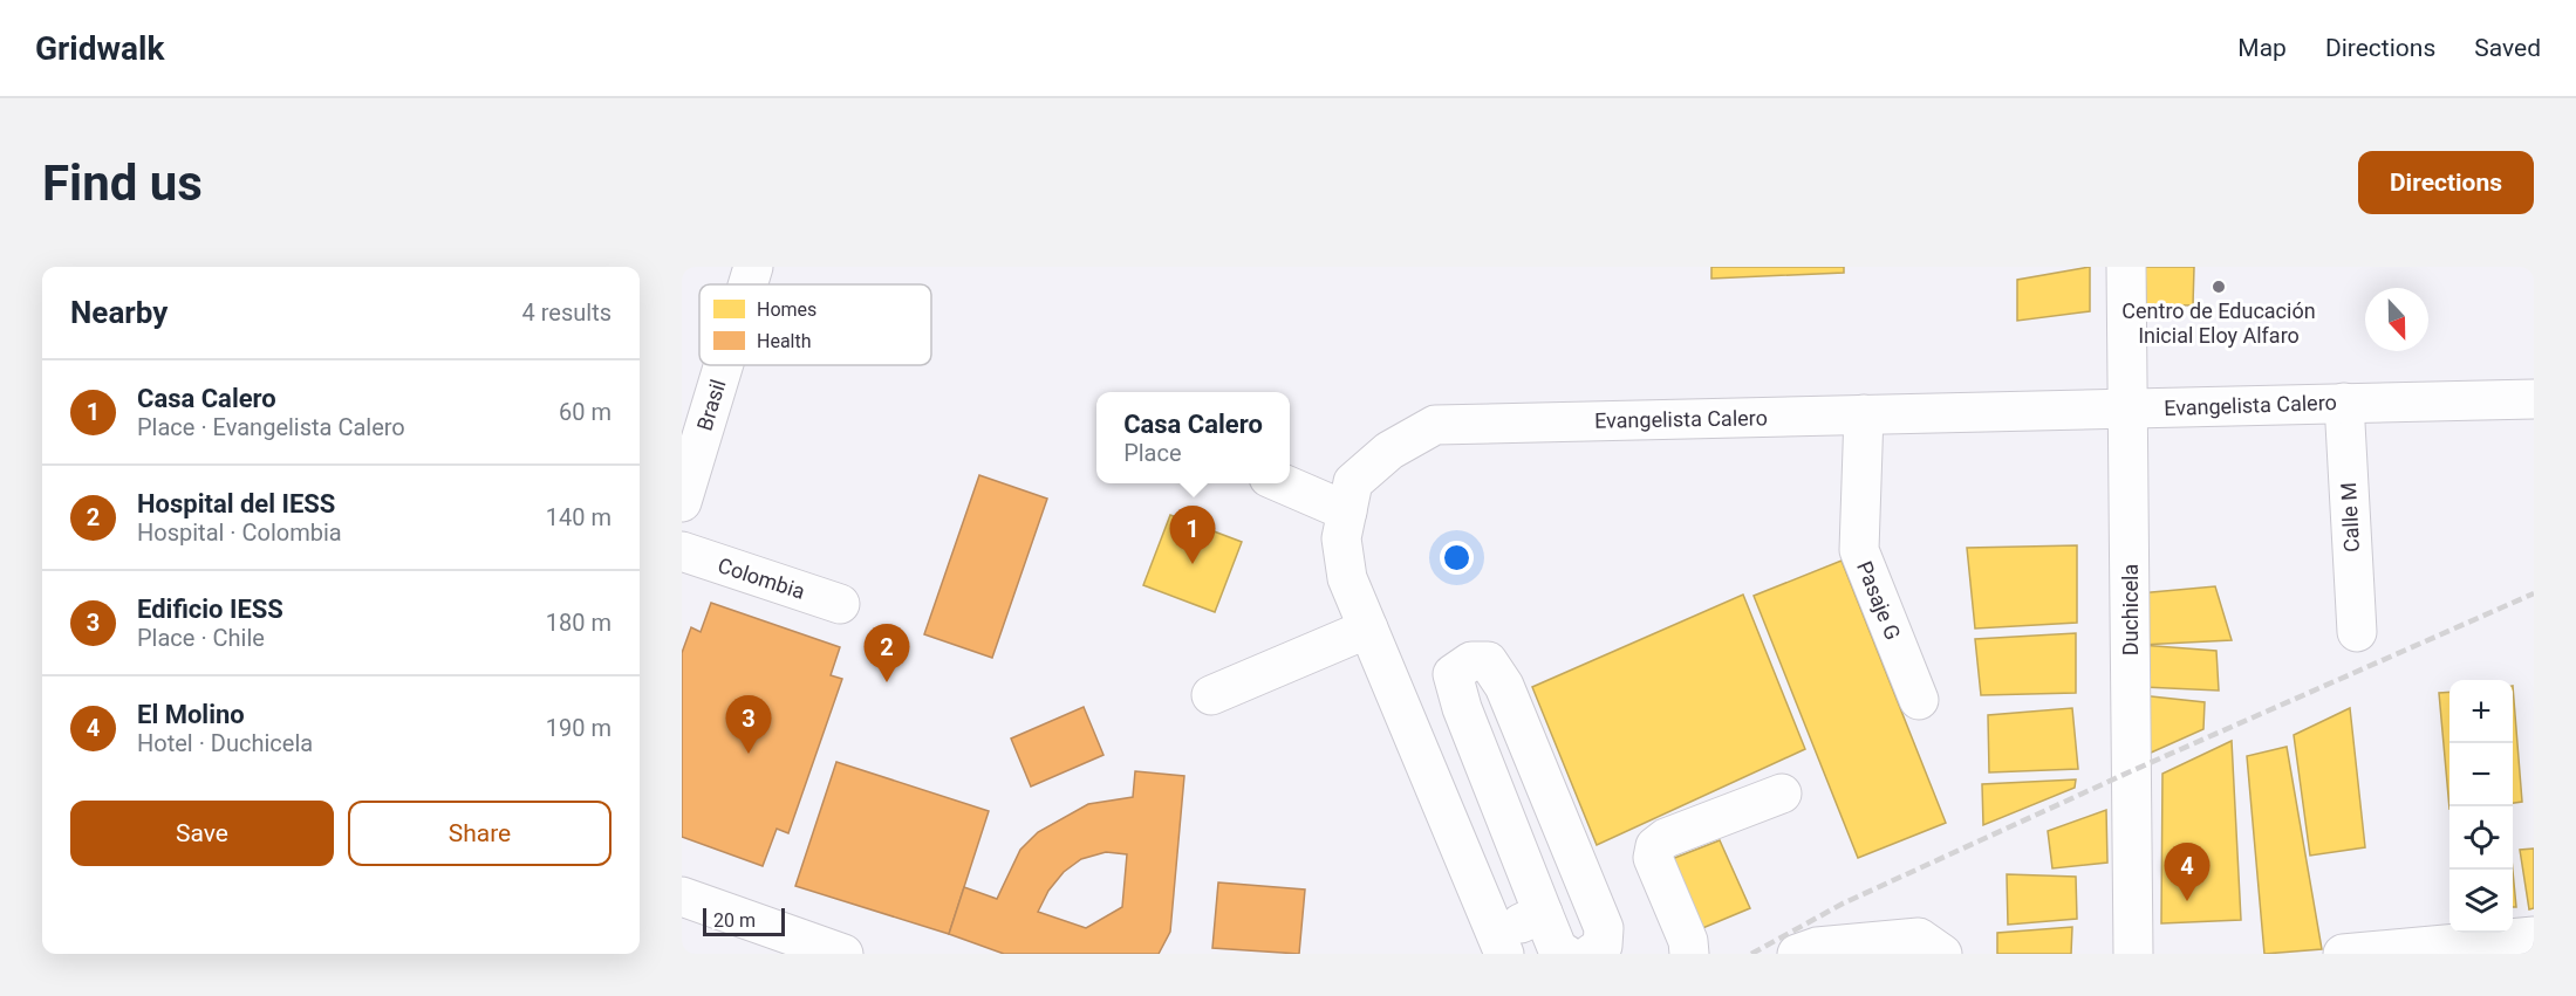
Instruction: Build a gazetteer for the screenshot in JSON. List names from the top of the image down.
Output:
{
  "streets": {
    "street": [
      "Brasil",
      "Evangelista Calero",
      "Calle M",
      "Colombia",
      "Pasaje G",
      "Duchicela"
    ]
  },
  "crossings": [
    ["Evangelista Calero", "Calle M"],
    ["Evangelista Calero", "Pasaje G"],
    ["Evangelista Calero", "Duchicela"]
  ],
  "places": ["Centro de Educación Inicial Eloy Alfaro"],
  "legend": ["Homes", "Health"],
  "scale_bar": "20 m",
  "north": "bottom",
  "page": {
    "header": "Gridwalk",
    "nav": ["Map", "Directions", "Saved"],
    "buttons": [
      "Directions",
      ["Save", "Share"]
    ],
    "title": "Find us",
    "heading": ["Nearby", "4 results"],
    "list": [
      {
        "mark": "1",
        "name": "Casa Calero",
        "note": "Place · Evangelista Calero",
        "value": "60 m"
      },
      {
        "mark": "2",
        "name": "Hospital del IESS",
        "note": "Hospital · Colombia",
        "value": "140 m"
      },
      {
        "mark": "3",
        "name": "Edificio IESS",
        "note": "Place · Chile",
        "value": "180 m"
      },
      {
        "mark": "4",
        "name": "El Molino",
        "note": "Hotel · Duchicela",
        "value": "190 m"
      }
    ],
    "popup": ["Casa Calero", "Place"],
    "pins": [
      "1",
      "2",
      "3",
      "4"
    ],
    "map_buttons": ["+", "−"],
    "scale": "20 m"
  }
}
